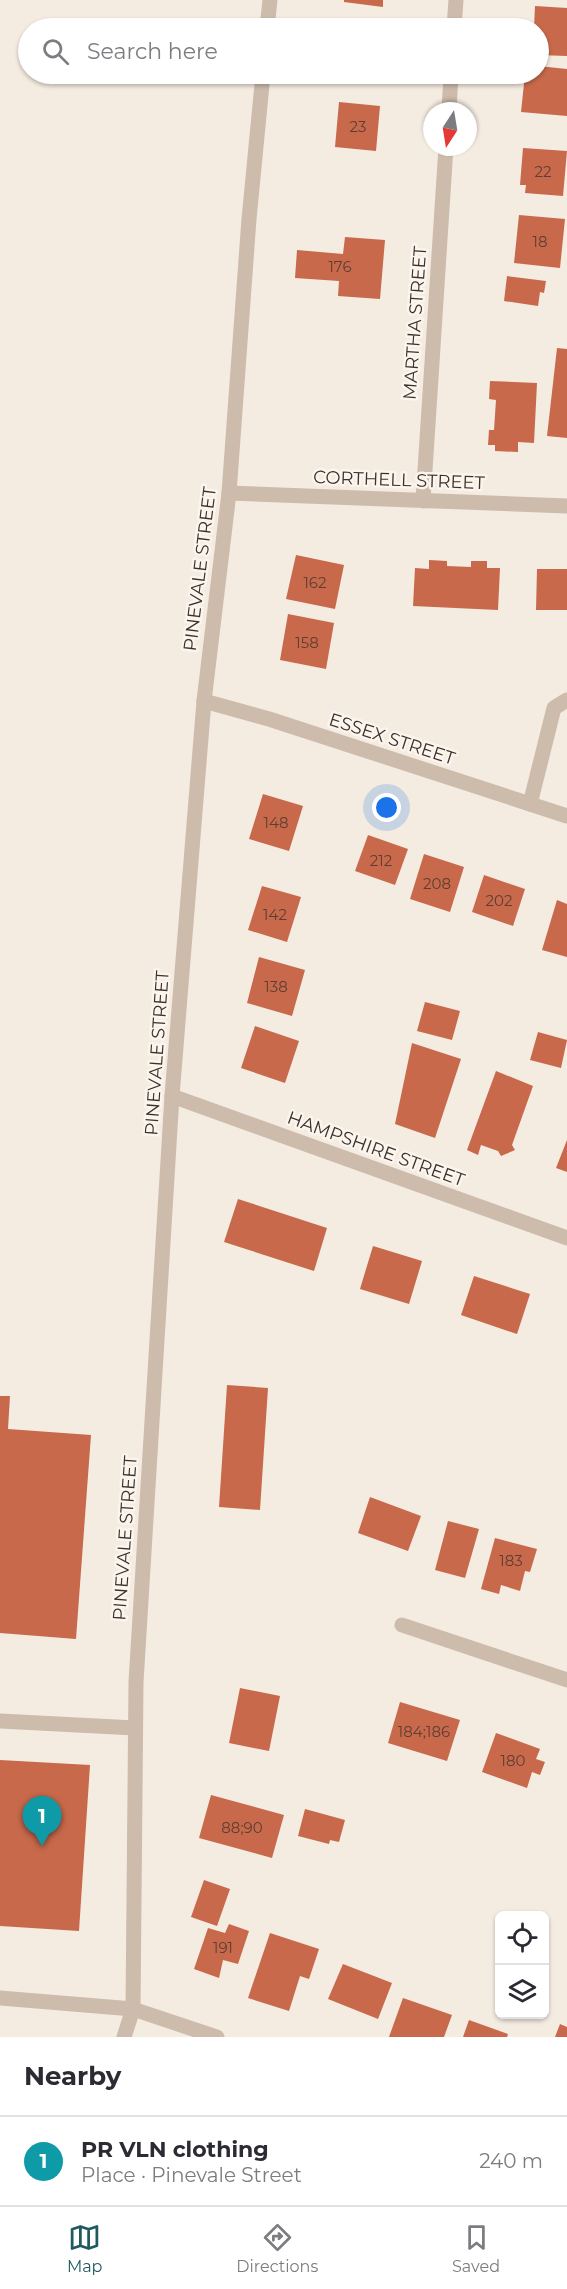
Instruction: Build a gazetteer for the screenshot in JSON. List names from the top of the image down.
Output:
{
  "streets": {
    "street": [
      "MARTHA STREET",
      "CORTHELL STREET",
      "PINEVALE STREET",
      "ESSEX STREET",
      "HAMPSHIRE STREET"
    ]
  },
  "crossings": [
    ["MARTHA STREET", "CORTHELL STREET"],
    ["CORTHELL STREET", "PINEVALE STREET"],
    ["PINEVALE STREET", "ESSEX STREET"],
    ["PINEVALE STREET", "HAMPSHIRE STREET"]
  ],
  "house_numbers": [
    "23",
    "22",
    "18",
    "176",
    "162",
    "158",
    "148",
    "212",
    "208",
    "202",
    "142",
    "138",
    "183",
    "184;186",
    "180",
    "88;90",
    "191"
  ],
  "north": "bottom",
  "page": {
    "search": "Search here",
    "pins": "1",
    "heading": "Nearby",
    "list": [
      {
        "mark": "1",
        "name": "PR VLN clothing",
        "note": "Place · Pinevale Street",
        "value": "240 m"
      }
    ],
    "nav": ["Map", "Directions", "Saved"]
  }
}
